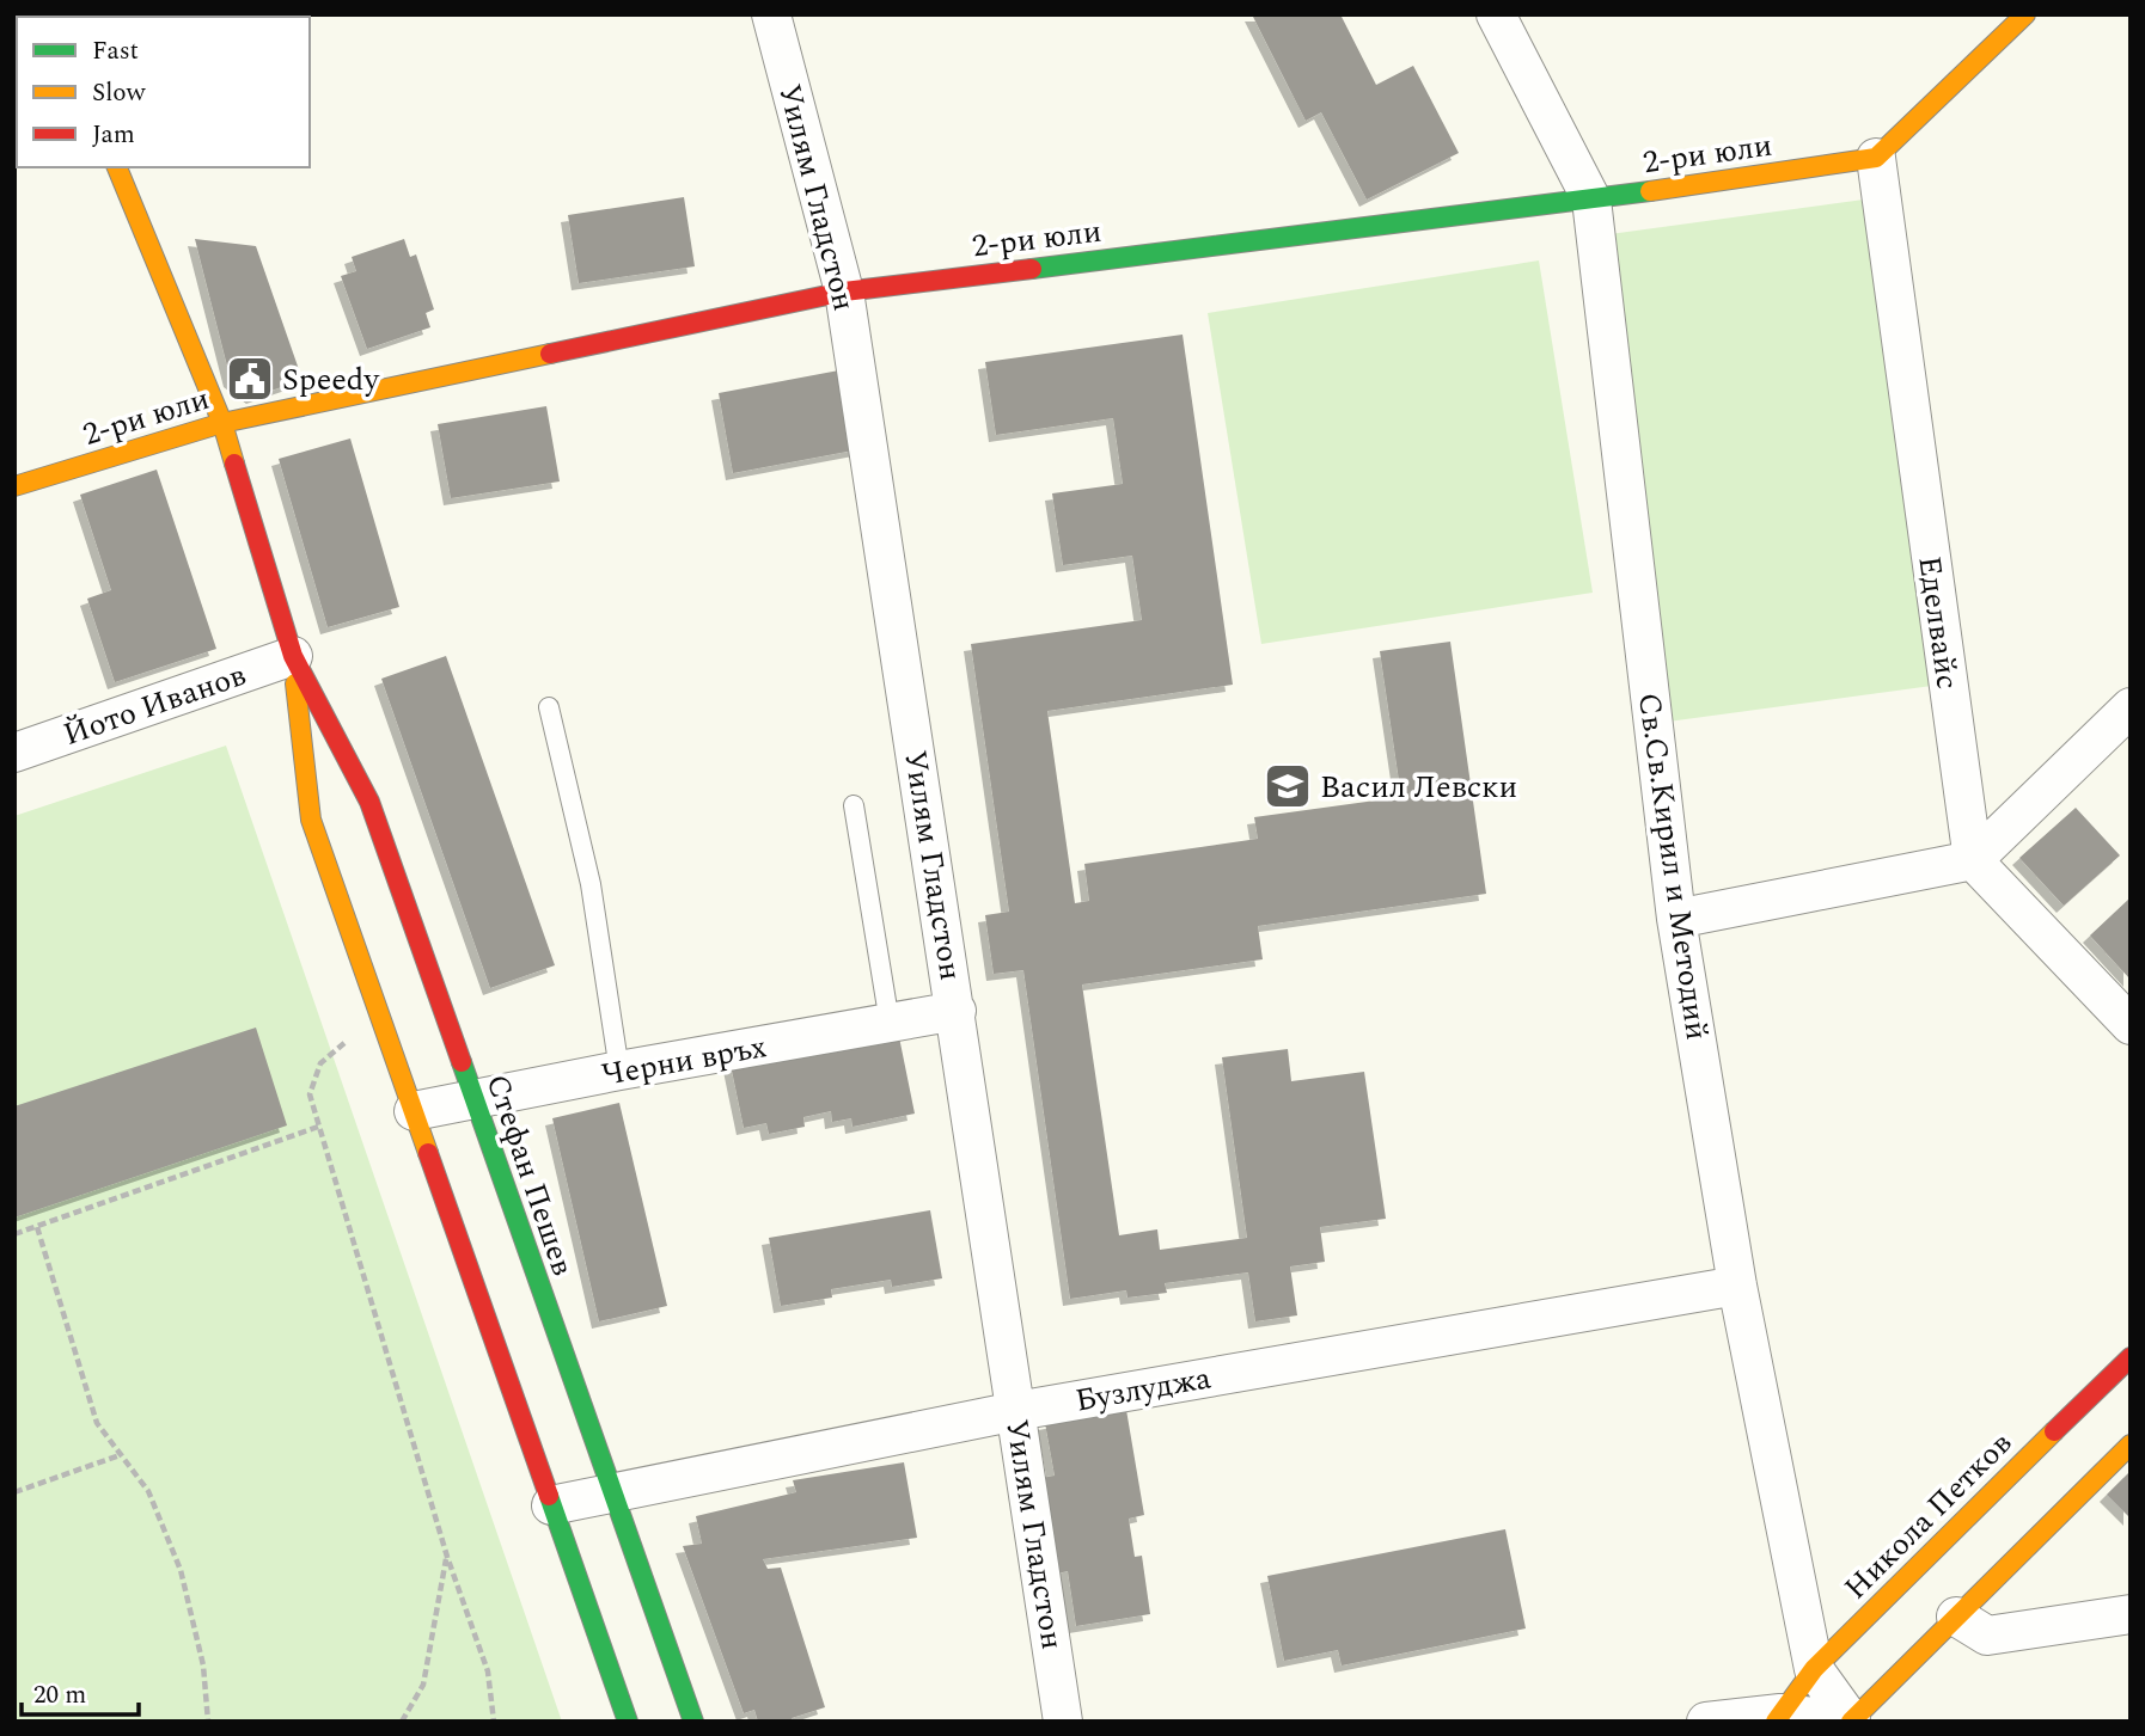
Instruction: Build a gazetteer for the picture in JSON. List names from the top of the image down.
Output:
{
  "streets": {
    "street": [
      "2-ри юли",
      "Уилям Гладстон",
      "Еделвайс",
      "Йото Иванов",
      "Св.Св.Кирил и Методий",
      "Черни връх",
      "Стефан Пешев",
      "Бузлуджа",
      "Никола Петков"
    ]
  },
  "crossings": [
    ["2-ри юли", "Уилям Гладстон"],
    ["2-ри юли", "Еделвайс"],
    ["2-ри юли", "Св.Св.Кирил и Методий"],
    ["2-ри юли", "Стефан Пешев"],
    ["Уилям Гладстон", "Черни връх"],
    ["Уилям Гладстон", "Бузлуджа"],
    ["Йото Иванов", "Стефан Пешев"],
    ["Св.Св.Кирил и Методий", "Бузлуджа"],
    ["Св.Св.Кирил и Методий", "Никола Петков"],
    ["Черни връх", "Стефан Пешев"],
    ["Стефан Пешев", "Бузлуджа"]
  ],
  "places": {
    "public building": ["Speedy"],
    "school or university": ["Васил Левски"]
  },
  "legend": ["Fast", "Slow", "Jam"],
  "scale_bar": "20 m"
}
